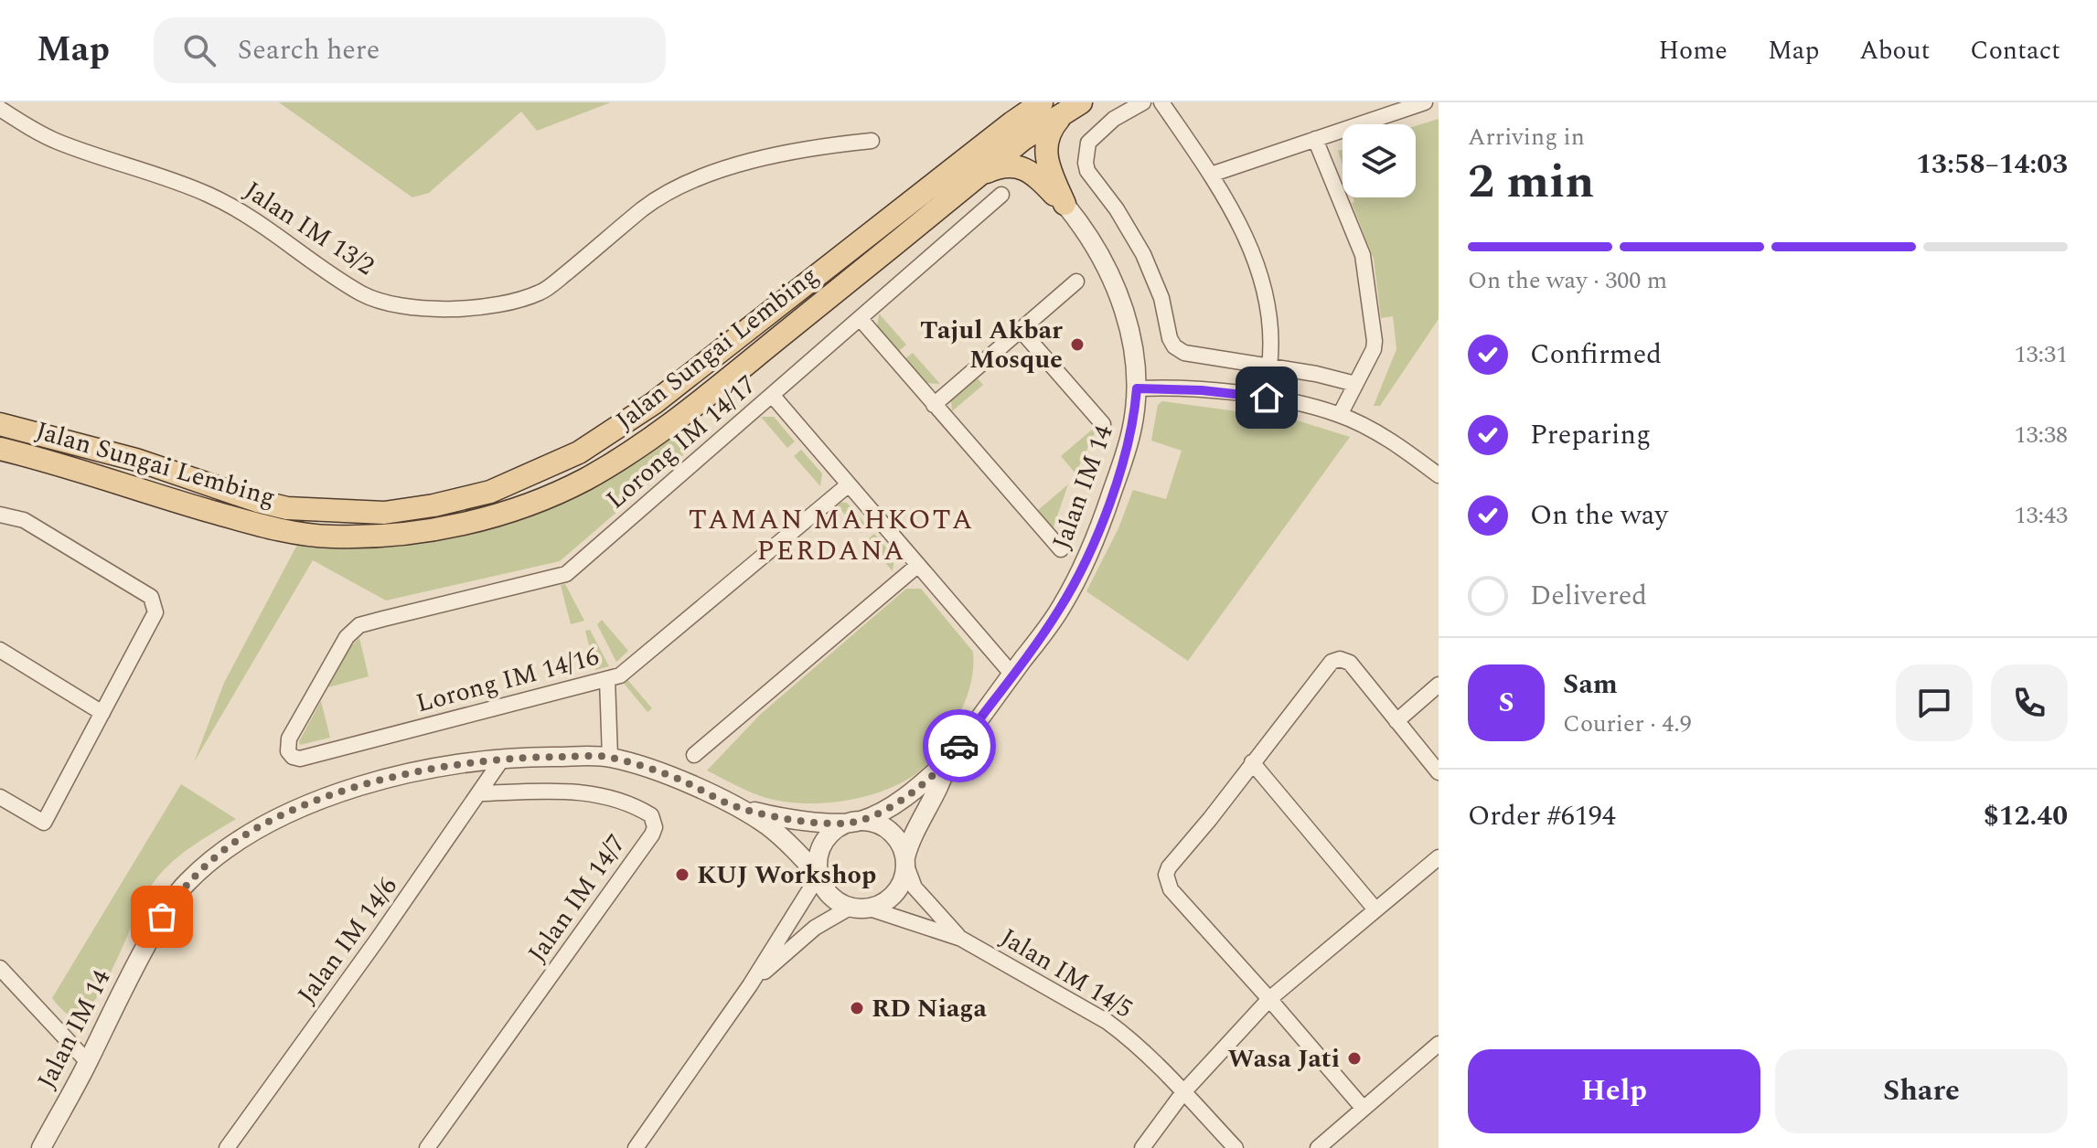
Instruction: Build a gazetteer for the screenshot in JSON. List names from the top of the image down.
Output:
{
  "streets": {
    "main road": ["Jalan Sungai Lembing"],
    "street": [
      "Jalan IM 13/2",
      "Lorong IM 14/17",
      "Jalan IM 14",
      "Lorong IM 14/16",
      "Jalan IM 14/7",
      "Jalan IM 14/6",
      "Jalan IM 14/5"
    ]
  },
  "crossings": [
    ["Lorong IM 14/17", "Lorong IM 14/16"],
    ["Jalan IM 14", "Jalan IM 14/6"],
    ["Jalan IM 14/7", "Jalan IM 14/6"]
  ],
  "districts": ["TAMAN MAHKOTA PERDANA"],
  "places": [
    "Tajul Akbar Mosque",
    "KUJ Workshop",
    "RD Niaga",
    "Wasa Jati"
  ],
  "page": {
    "header": "Map",
    "search": "Search here",
    "nav": [
      "Home",
      "Map",
      "About",
      "Contact"
    ],
    "heading": ["2 min", "Arriving in", "13:58–14:03"],
    "panel": [
      "Sam",
      "Courier · 4.9",
      "Order #6194",
      "$12.40"
    ],
    "bar": "On the way · 300 m",
    "list": [
      ["Confirmed", "13:31"],
      ["Preparing", "13:38"],
      ["On the way", "13:43"],
      "Delivered"
    ],
    "round": "S",
    "buttons": ["Help", "Share"]
  }
}
